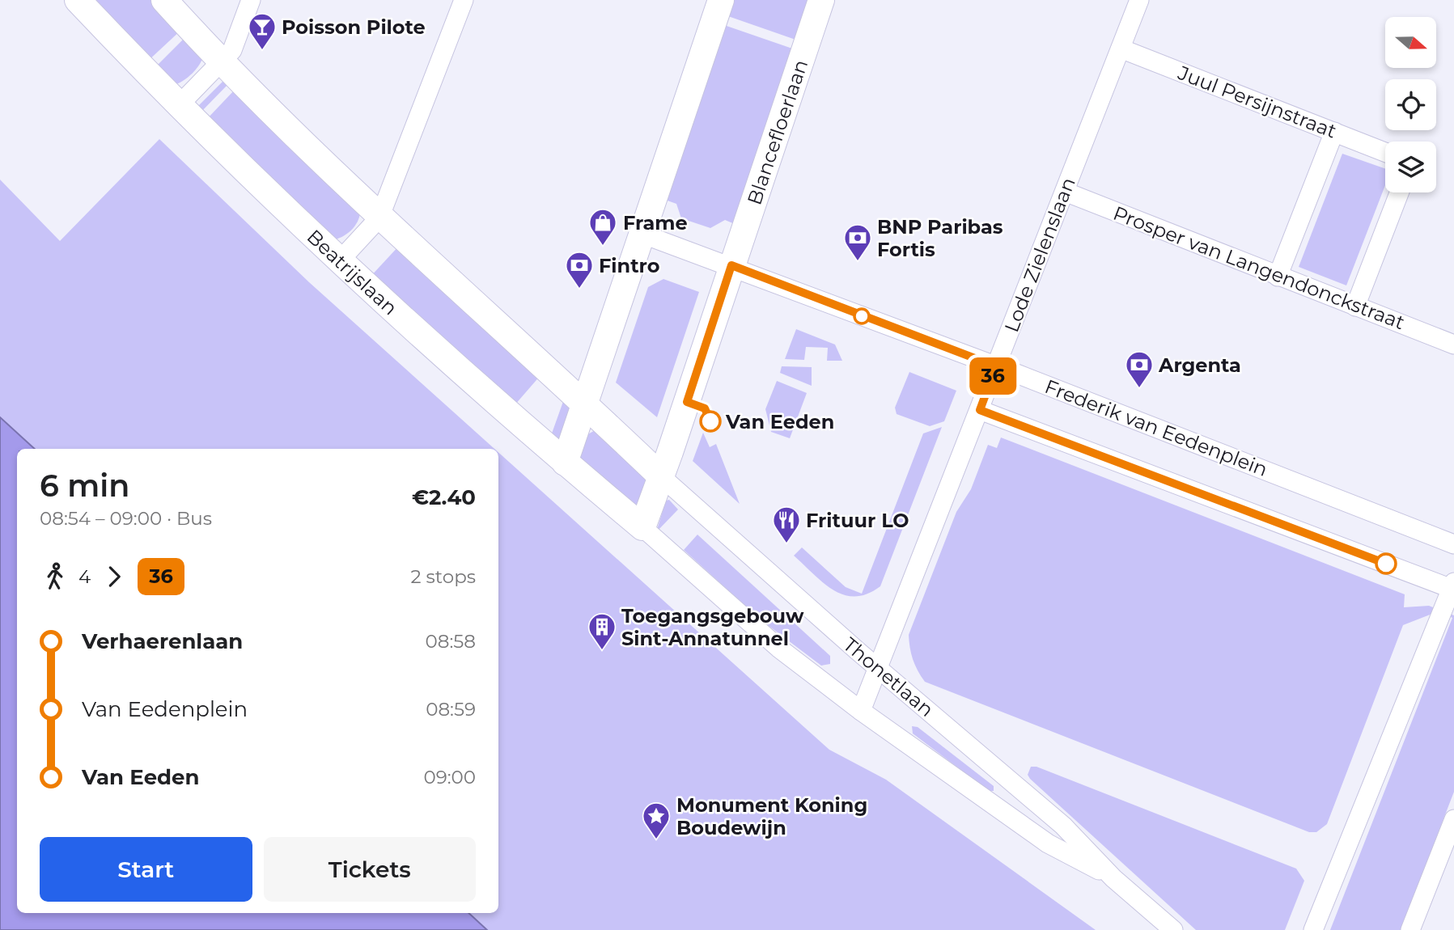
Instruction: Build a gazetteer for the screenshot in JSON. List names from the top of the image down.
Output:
{
  "streets": {
    "street": [
      "Juul Persijnstraat",
      "Blancefloerlaan",
      "Lode Zielenslaan",
      "Prosper van Langendonckstraat",
      "Beatrijslaan",
      "Frederik van Eedenplein",
      "Thonetlaan"
    ]
  },
  "crossings": [
    ["Juul Persijnstraat", "Lode Zielenslaan"],
    ["Blancefloerlaan", "Beatrijslaan"],
    ["Blancefloerlaan", "Frederik van Eedenplein"],
    ["Blancefloerlaan", "Thonetlaan"],
    ["Lode Zielenslaan", "Prosper van Langendonckstraat"],
    ["Lode Zielenslaan", "Frederik van Eedenplein"],
    ["Lode Zielenslaan", "Thonetlaan"],
    ["Beatrijslaan", "Thonetlaan"]
  ],
  "places": {
    "bar": ["Poisson Pilote"],
    "shop": ["Frame"],
    "bank": ["BNP Paribas Fortis", "Fintro", "Argenta"],
    "other": ["Van Eeden"],
    "restaurant": ["Frituur LO"],
    "building": ["Toegangsgebouw Sint-Annatunnel"],
    "place": ["Monument Koning Boudewijn"]
  },
  "lines": ["bus line 36"],
  "north": "right",
  "page": {
    "on_map": "36",
    "heading": ["6 min", "08:54 – 09:00 · Bus", "€2.40"],
    "legs": ["4", "36", "2 stops"],
    "list": [
      {
        "name": "Verhaerenlaan",
        "value": "08:58"
      },
      {
        "name": "Van Eedenplein",
        "value": "08:59"
      },
      {
        "name": "Van Eeden",
        "value": "09:00"
      }
    ],
    "buttons": ["Start", "Tickets"]
  }
}
